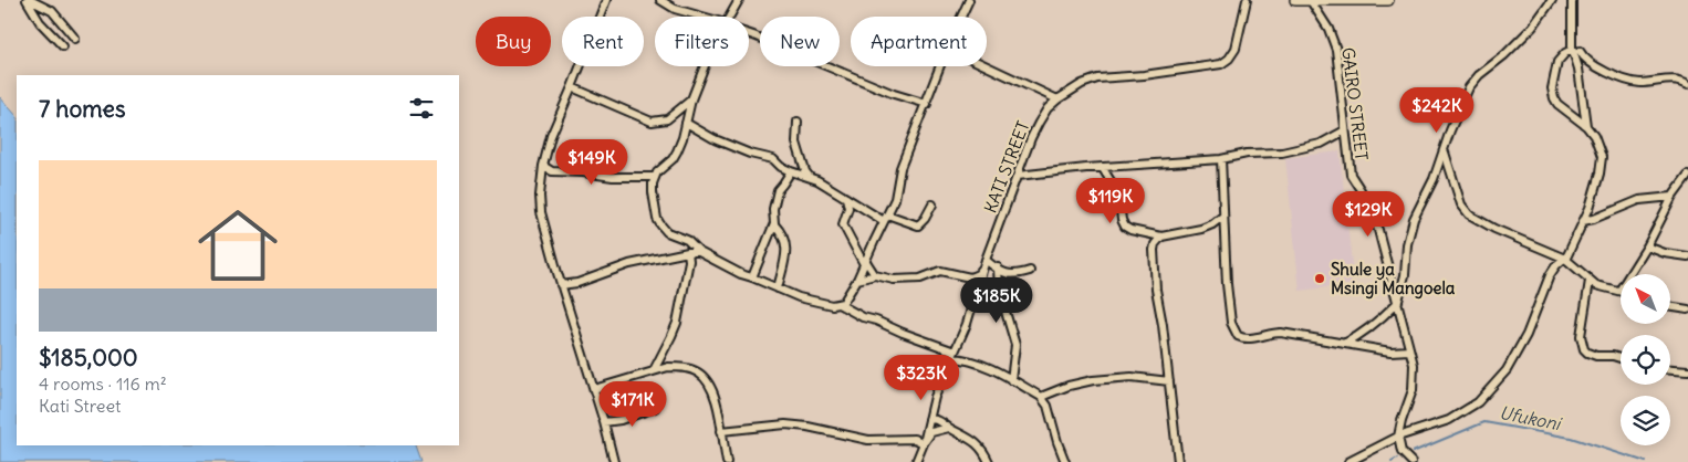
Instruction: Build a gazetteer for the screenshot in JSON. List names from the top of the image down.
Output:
{
  "streets": {
    "street": ["GAIRO STREET", "KATI STREET"]
  },
  "water": ["Ufukoni"],
  "places": ["Shule ya Msingi Mangoela"],
  "north": "top left",
  "page": {
    "chip": [
      "Buy",
      "Rent",
      "Filters",
      "New",
      "Apartment"
    ],
    "heading": "7 homes",
    "price": [
      "$242K",
      "$149K",
      "$119K",
      "$129K",
      "$185K",
      "$323K",
      "$171K"
    ],
    "list": [
      {
        "name": "$185,000",
        "note": "4 rooms · 116 m² · Kati Street"
      }
    ]
  }
}
